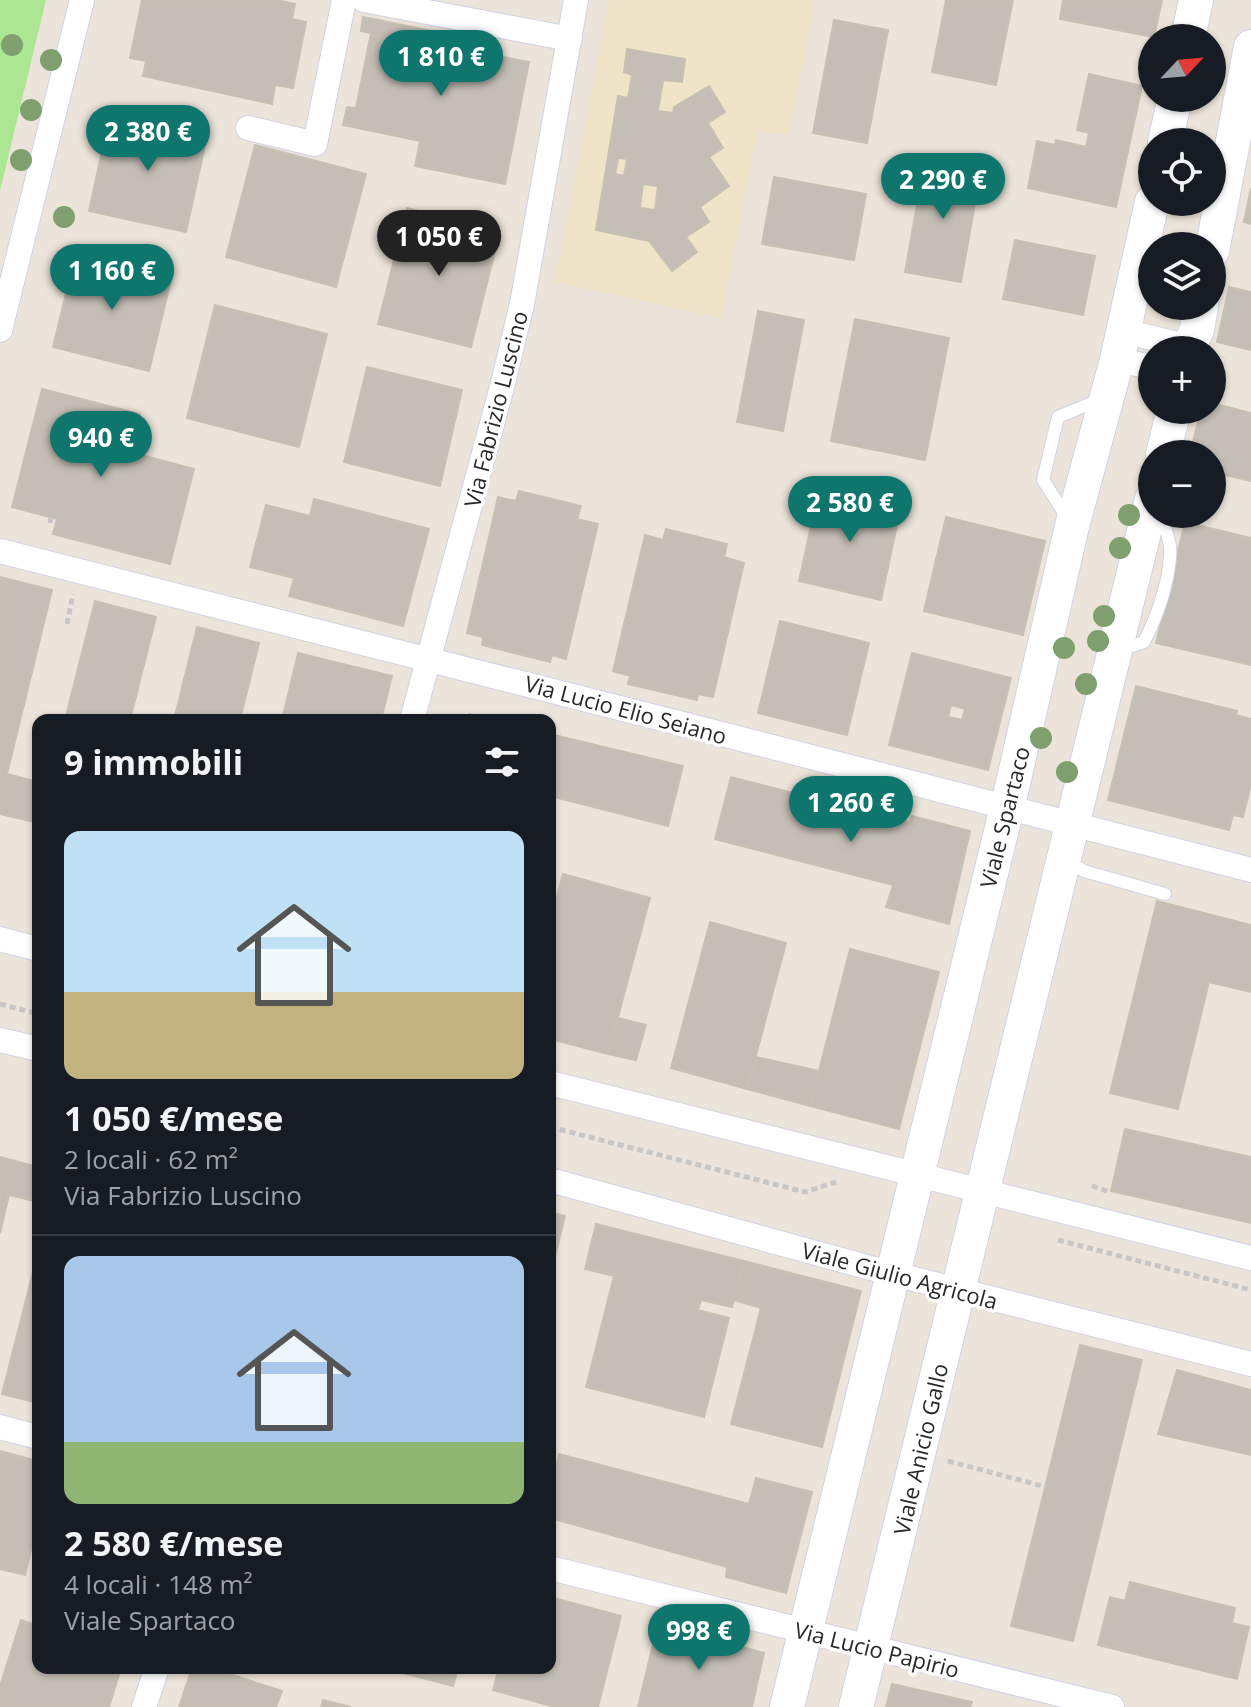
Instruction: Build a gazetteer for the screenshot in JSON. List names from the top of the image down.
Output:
{
  "streets": {
    "street": [
      "Via Fabrizio Luscino",
      "Via Lucio Elio Seiano",
      "Viale Spartaco",
      "Viale Giulio Agricola",
      "Viale Anicio Gallo",
      "Via Lucio Papirio"
    ]
  },
  "crossings": [
    ["Via Fabrizio Luscino", "Via Lucio Elio Seiano"],
    ["Via Lucio Elio Seiano", "Viale Spartaco"],
    ["Viale Spartaco", "Viale Giulio Agricola"],
    ["Viale Giulio Agricola", "Viale Anicio Gallo"],
    ["Viale Anicio Gallo", "Via Lucio Papirio"]
  ],
  "north": "top right",
  "page": {
    "map_buttons": ["+", "−"],
    "price": [
      "1 810 €",
      "2 380 €",
      "2 290 €",
      "1 050 €",
      "1 160 €",
      "940 €",
      "2 580 €",
      "1 260 €",
      "998 €"
    ],
    "heading": "9 immobili",
    "list": [
      {
        "name": "1 050 €/mese",
        "note": "2 locali · 62 m² · Via Fabrizio Luscino"
      },
      {
        "name": "2 580 €/mese",
        "note": "4 locali · 148 m² · Viale Spartaco"
      }
    ]
  }
}
